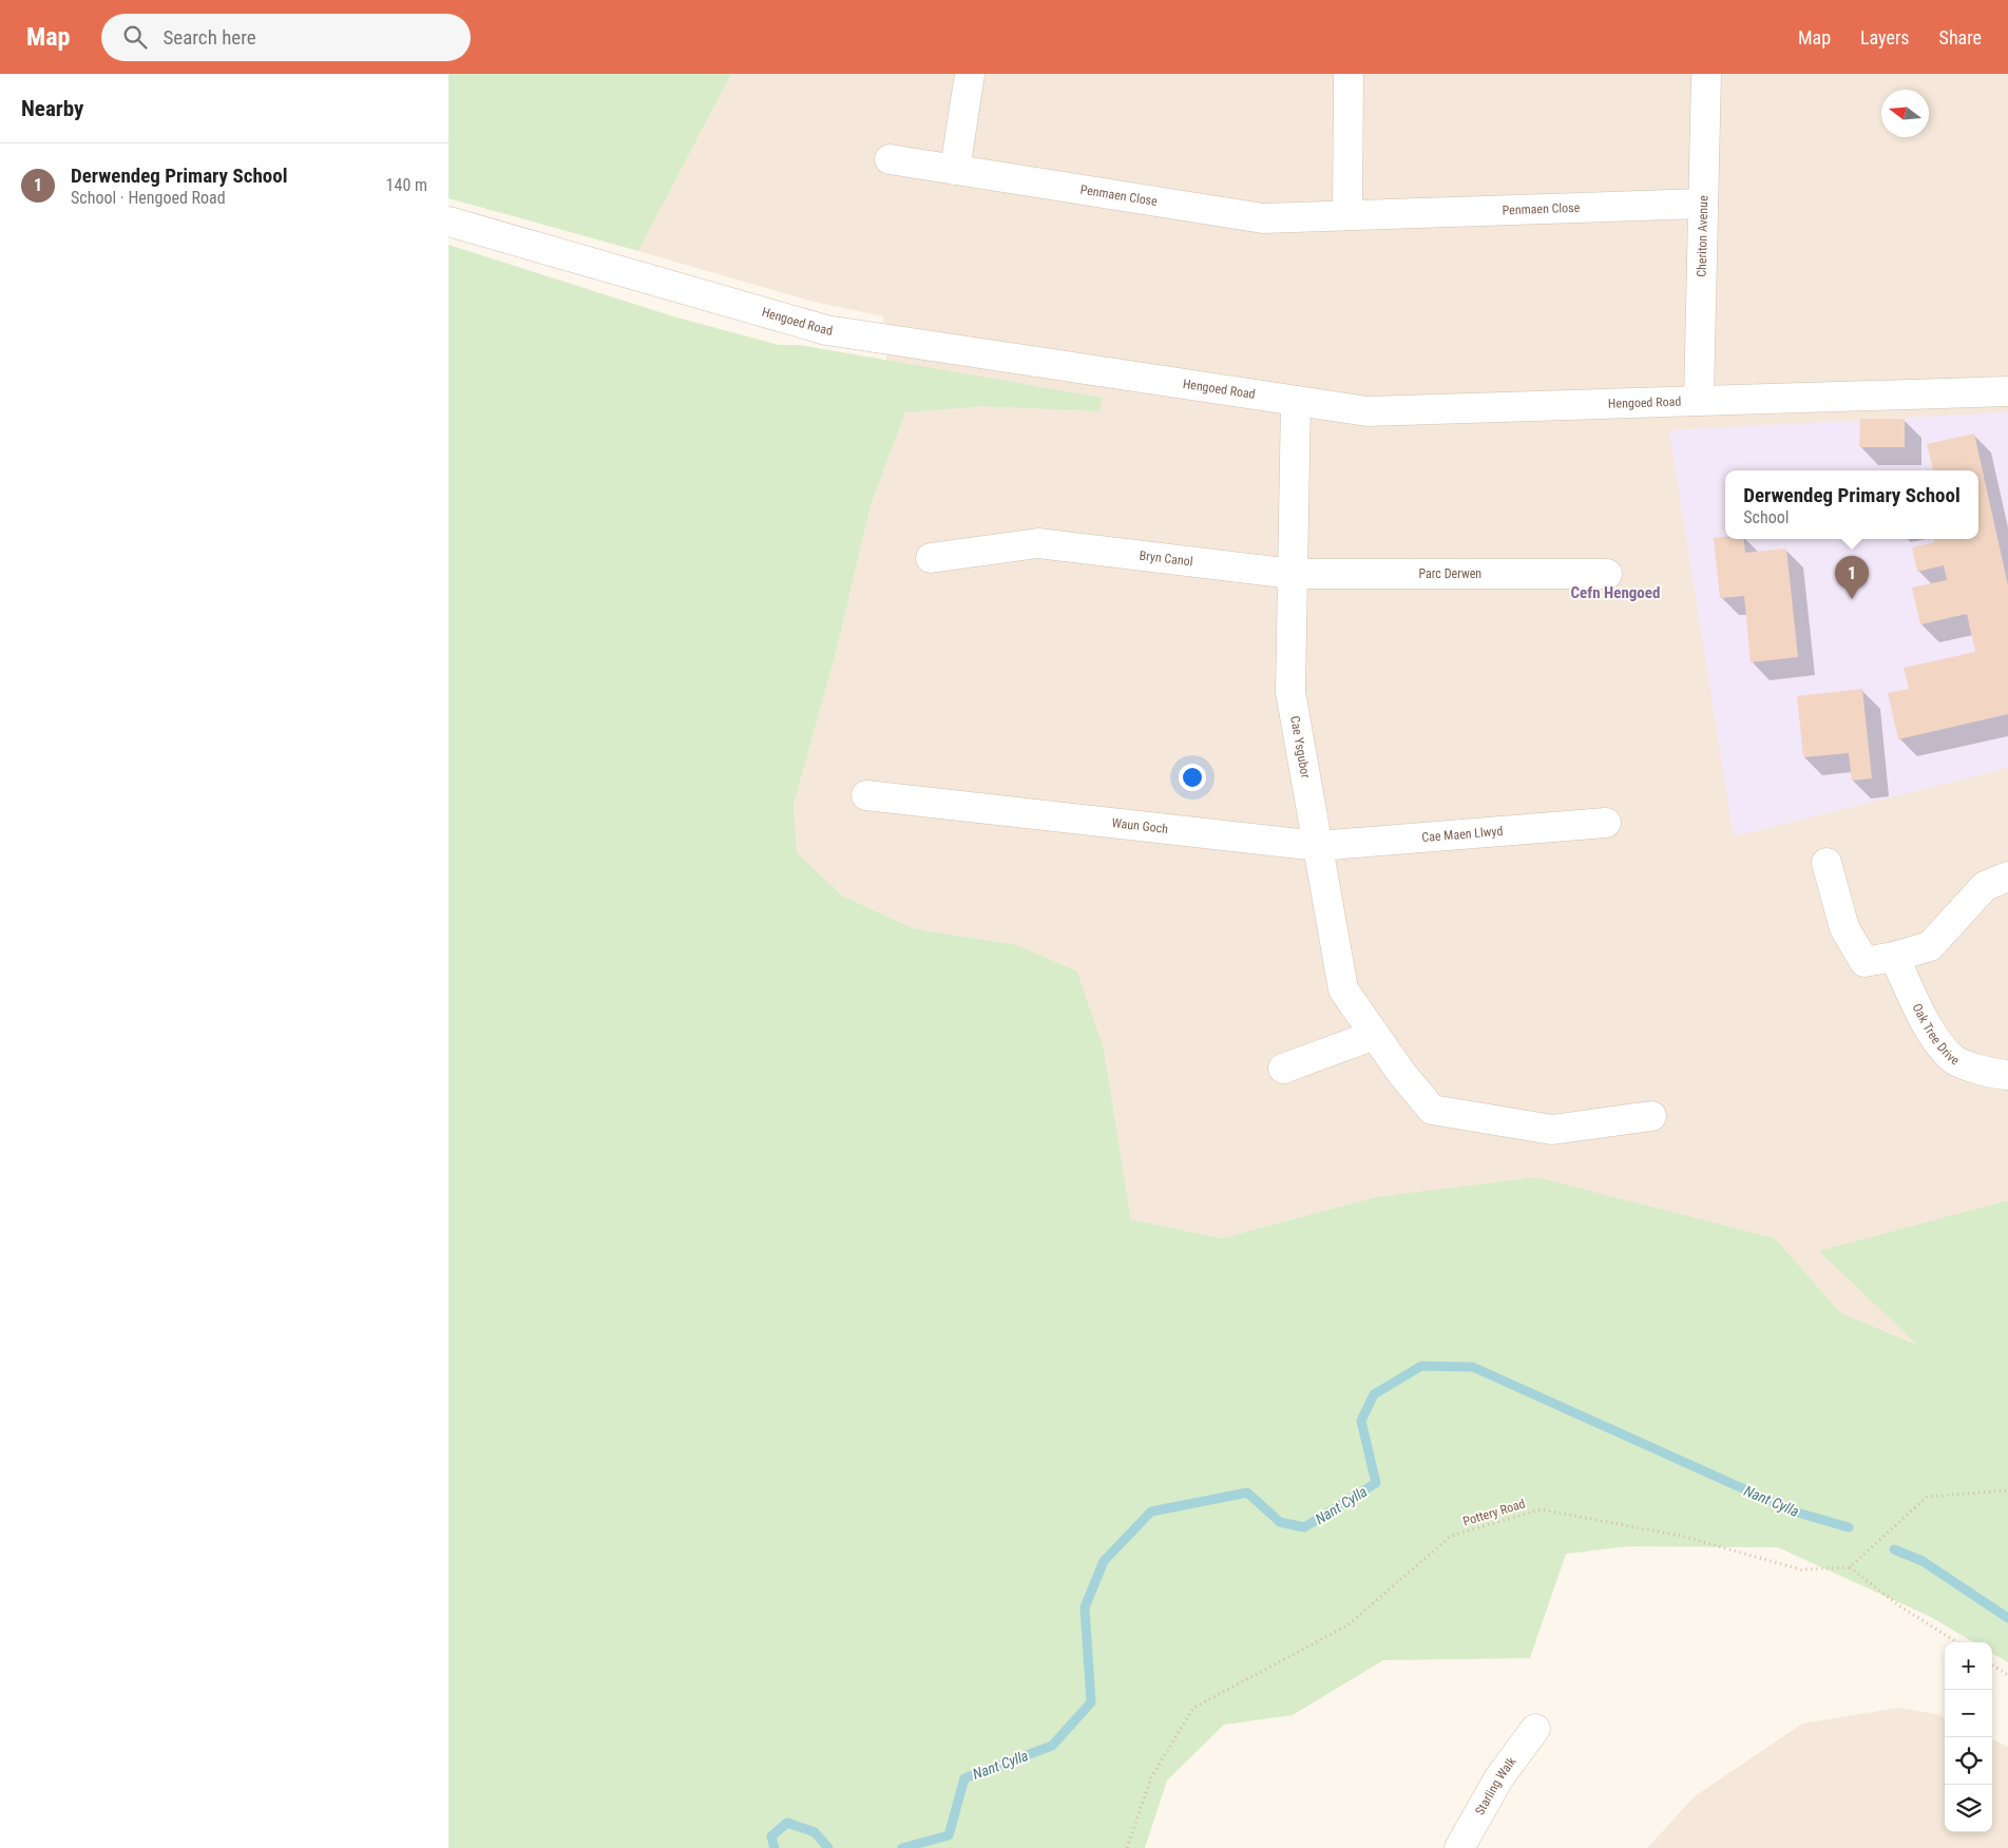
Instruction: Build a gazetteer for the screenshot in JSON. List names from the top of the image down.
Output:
{
  "streets": {
    "street": [
      "Penmaen Close",
      "Cheriton Avenue",
      "Hengoed Road",
      "Bryn Canol",
      "Parc Derwen",
      "Cae Ysgubor",
      "Waun Goch",
      "Cae Maen Llwyd",
      "Oak Tree Drive",
      "Starling Walk"
    ],
    "path": ["Pottery Road"]
  },
  "crossings": [
    ["Penmaen Close", "Cheriton Avenue"],
    ["Cheriton Avenue", "Hengoed Road"],
    ["Hengoed Road", "Cae Ysgubor"],
    ["Bryn Canol", "Parc Derwen"],
    ["Bryn Canol", "Cae Ysgubor"],
    ["Parc Derwen", "Cae Ysgubor"],
    ["Cae Ysgubor", "Waun Goch"],
    ["Cae Ysgubor", "Cae Maen Llwyd"],
    ["Waun Goch", "Cae Maen Llwyd"]
  ],
  "districts": ["Cefn Hengoed"],
  "water": ["Nant Cylla"],
  "north": "left",
  "page": {
    "header": "Map",
    "search": "Search here",
    "nav": ["Map", "Layers", "Share"],
    "heading": "Nearby",
    "list": [
      {
        "mark": "1",
        "name": "Derwendeg Primary School",
        "note": "School · Hengoed Road",
        "value": "140 m"
      }
    ],
    "popup": ["Derwendeg Primary School", "School"],
    "pins": "1",
    "map_buttons": ["+", "−"]
  }
}
